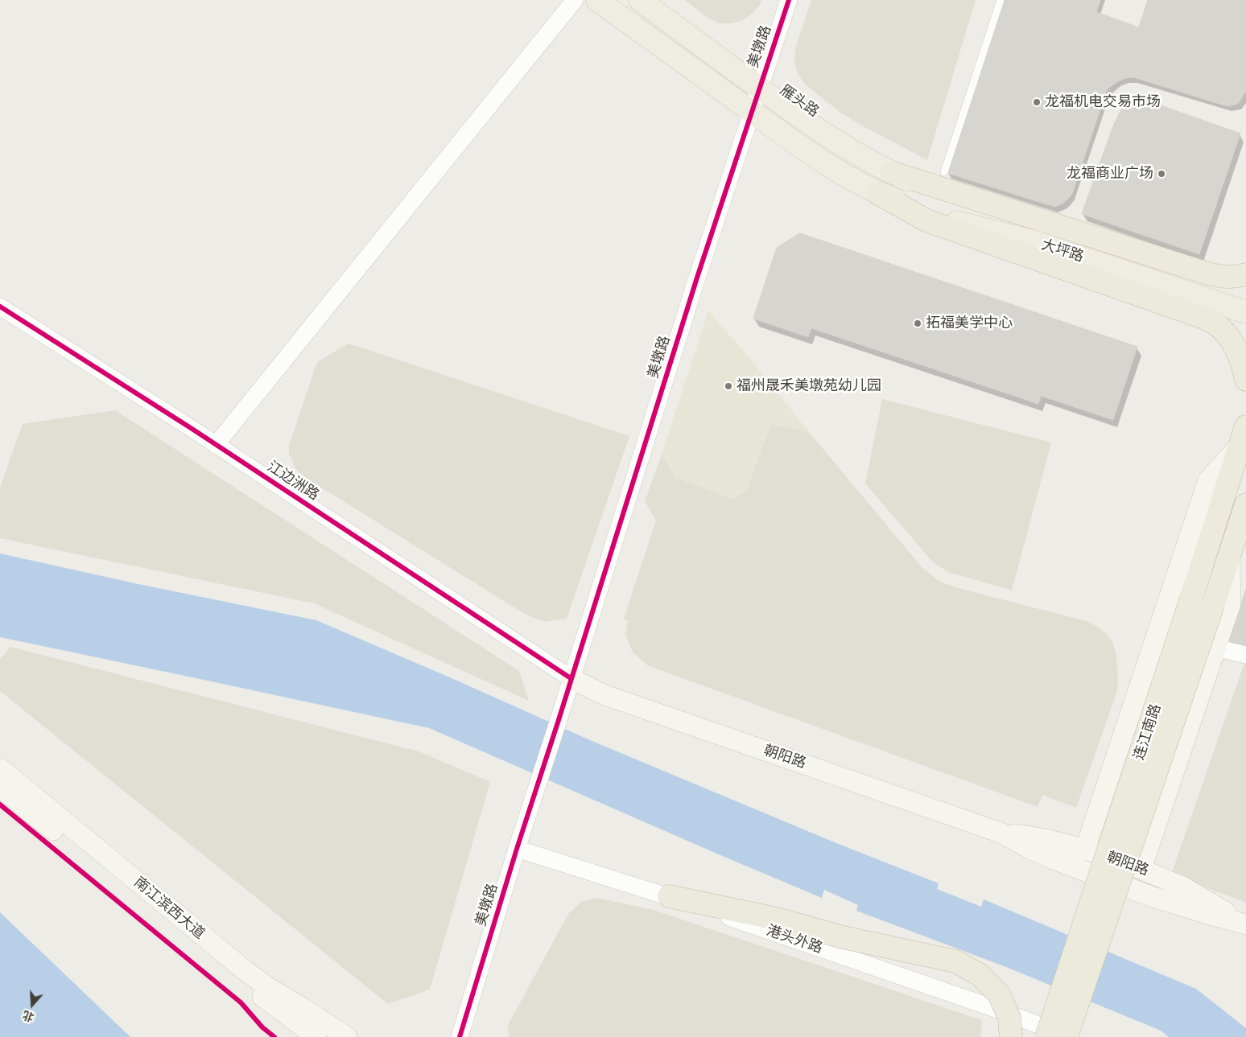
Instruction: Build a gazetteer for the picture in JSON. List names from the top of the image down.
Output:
{
  "streets": {
    "highway": ["连江南路"],
    "main road": [
      "雁头路",
      "大坪路",
      "朝阳路",
      "南江滨西大道"
    ],
    "street": ["美墩路", "江边洲路", "港头外路"]
  },
  "crossings": [
    ["美墩路", "雁头路"],
    ["美墩路", "江边洲路"],
    ["美墩路", "朝阳路"],
    ["美墩路", "港头外路"],
    ["雁头路", "大坪路"],
    ["江边洲路", "朝阳路"],
    ["连江南路", "港头外路"]
  ],
  "places": [
    "龙福机电交易市场",
    "龙福商业广场",
    "拓福美学中心",
    "福州晟禾美墩苑幼儿园"
  ],
  "north": "bottom"
}
